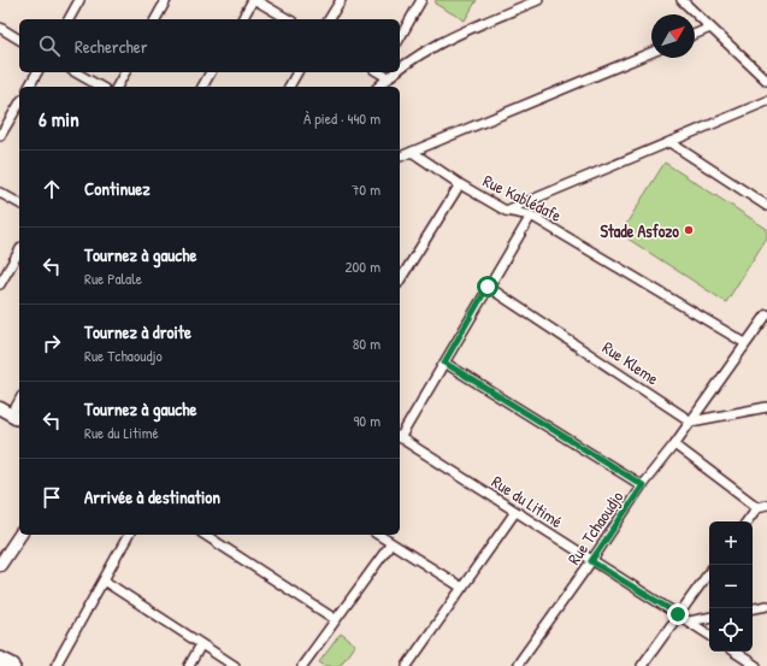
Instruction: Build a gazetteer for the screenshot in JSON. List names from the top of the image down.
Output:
{
  "streets": {
    "street": [
      "Rue Kablédafe",
      "Rue Kleme",
      "Rue du Litimé",
      "Rue Tchaoudjo"
    ]
  },
  "crossings": [
    ["Rue Kablédafe", "Rue Tchaoudjo"],
    ["Rue Kleme", "Rue Tchaoudjo"],
    ["Rue du Litimé", "Rue Tchaoudjo"]
  ],
  "places": ["Stade Asfozo"],
  "north": "top right",
  "page": {
    "search": "Rechercher",
    "heading": ["6 min", "À pied · 440 m"],
    "list": [
      ["Continuez", "70 m"],
      ["Tournez à gauche", "Rue Palale", "200 m"],
      ["Tournez à droite", "Rue Tchaoudjo", "80 m"],
      ["Tournez à gauche", "Rue du Litimé", "90 m"],
      "Arrivée à destination"
    ],
    "map_buttons": ["+", "−"]
  }
}
